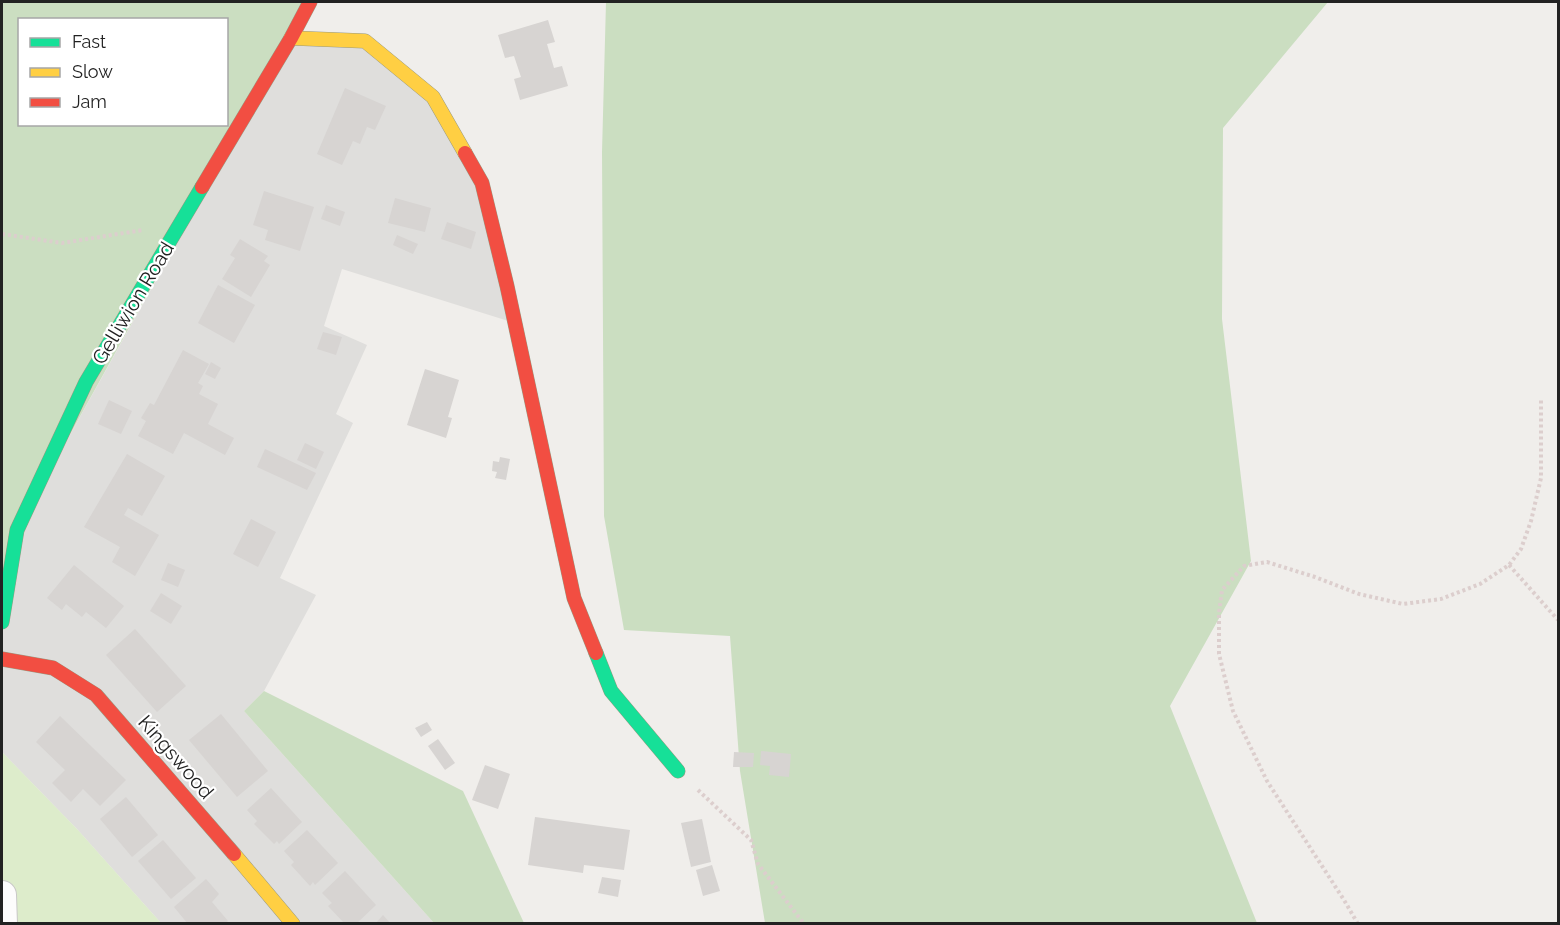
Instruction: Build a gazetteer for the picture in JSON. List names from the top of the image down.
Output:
{
  "streets": {
    "street": ["Gelliwion Road", "Kingswood"]
  },
  "legend": ["Fast", "Slow", "Jam"]
}
